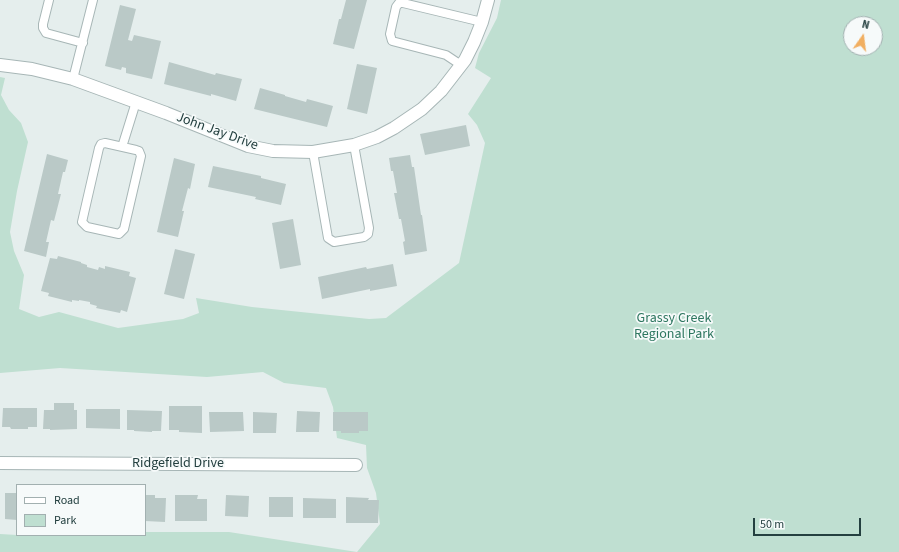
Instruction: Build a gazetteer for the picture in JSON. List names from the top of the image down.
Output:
{
  "streets": {
    "street": ["John Jay Drive", "Ridgefield Drive"]
  },
  "parks": ["Grassy Creek Regional Park"],
  "legend": ["Road", "Park"],
  "scale_bar": "50 m",
  "north": "top"
}
